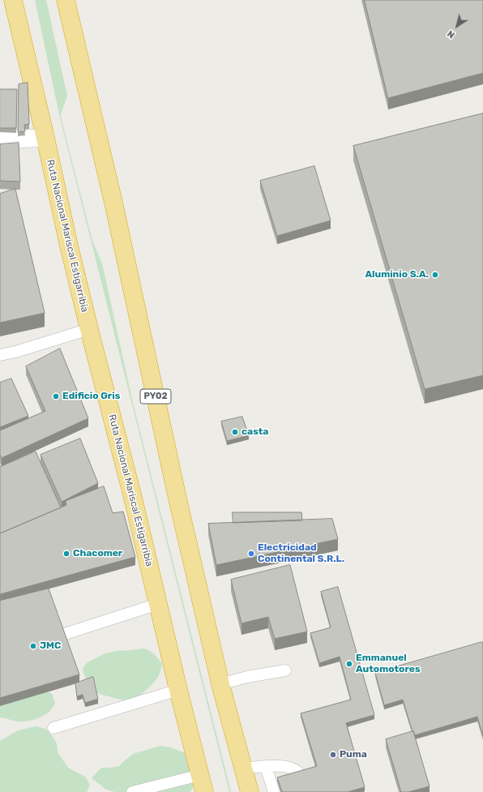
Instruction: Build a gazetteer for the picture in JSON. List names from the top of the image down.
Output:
{
  "streets": {
    "highway": ["Ruta Nacional Mariscal Estigarribia", "PY02"]
  },
  "places": [
    "Aluminio S.A.",
    "Edificio Gris",
    "casta",
    "Chacomer",
    "Electricidad Continental S.R.L.",
    "JMC",
    "Emmanuel Automotores",
    "Puma"
  ],
  "north": "bottom left"
}
